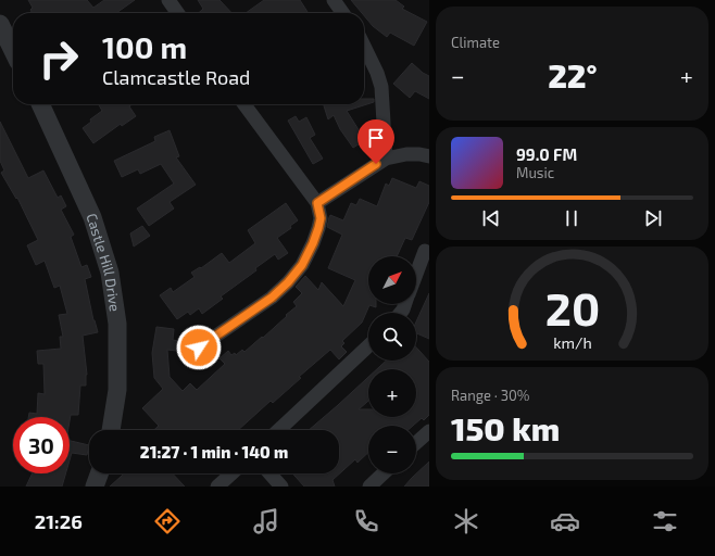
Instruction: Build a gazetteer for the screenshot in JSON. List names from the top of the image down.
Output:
{
  "streets": {
    "street": ["Castle Hill Drive"]
  },
  "north": "top right",
  "page": {
    "tile": [
      "Climate",
      ["Range · 30%", "150 km"]
    ],
    "turn": ["100 m", "Clamcastle Road"],
    "heat": ["−", "22°", "+"],
    "song": ["99.0 FM", "Music"],
    "map_buttons": ["+", "−"],
    "limit": "30",
    "trip": "21:27 · 1 min · 140 m",
    "tabs": "21:26",
    "gauge": ["20", "km/h"]
  }
}
